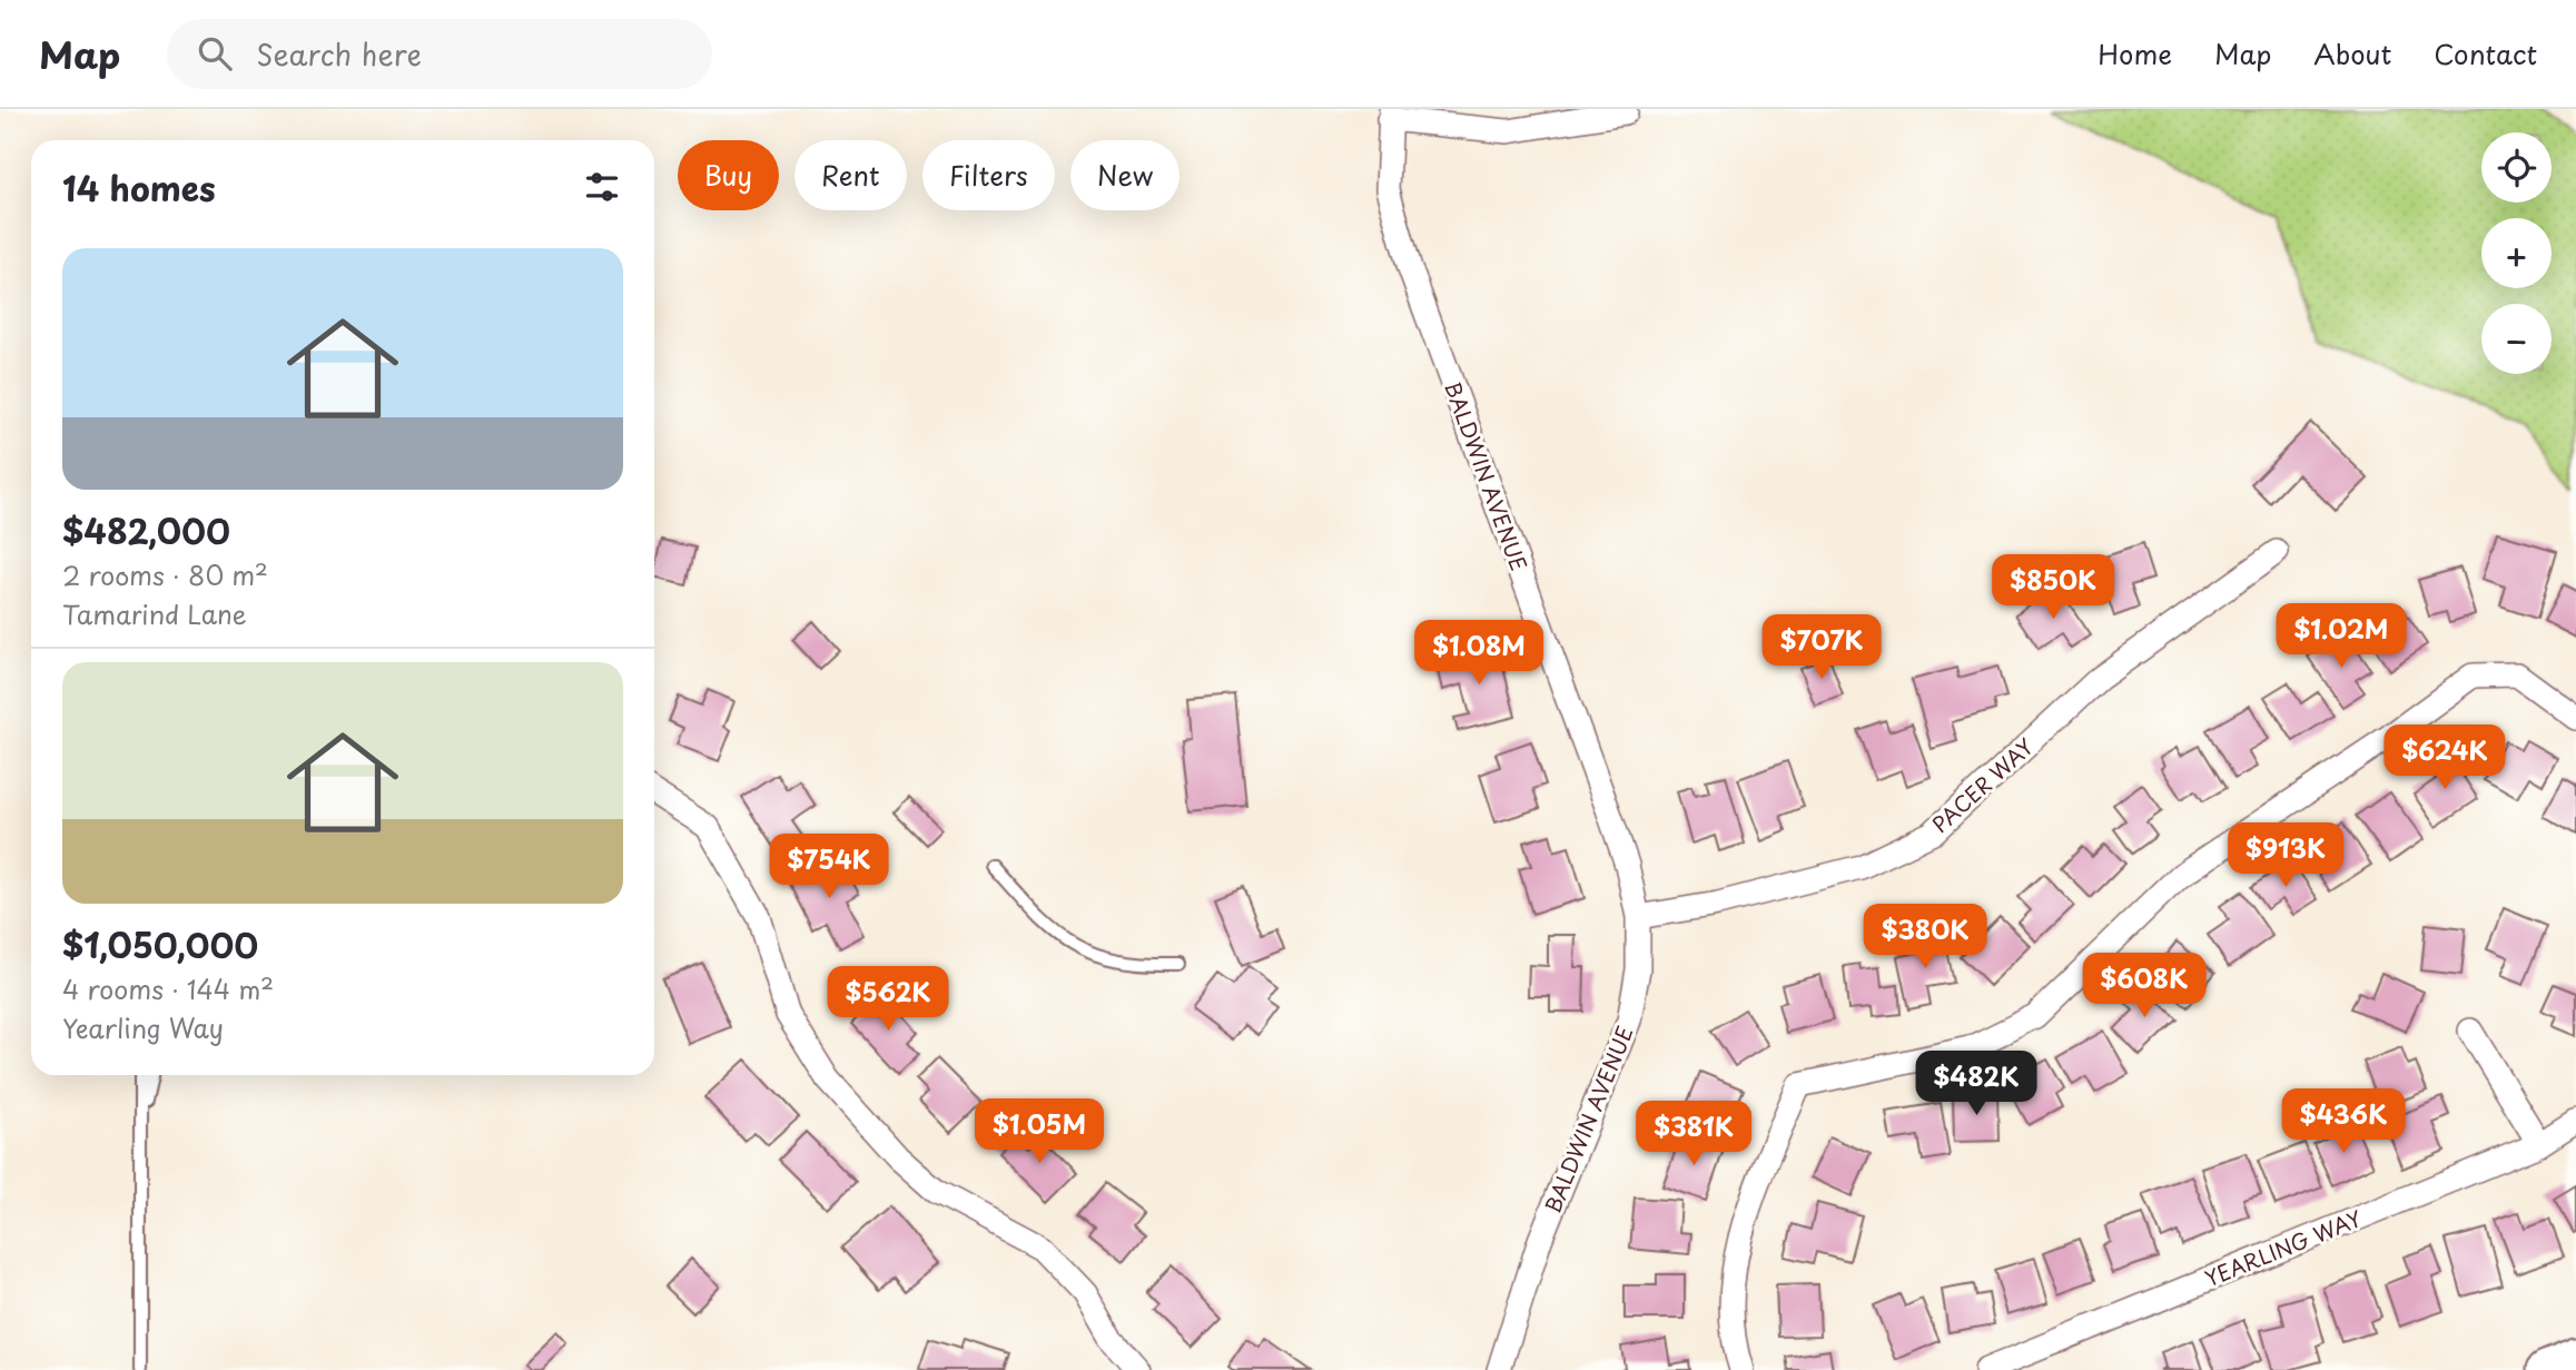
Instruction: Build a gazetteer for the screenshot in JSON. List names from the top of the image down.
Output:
{
  "streets": {
    "street": ["BALDWIN AVENUE", "PACER WAY", "YEARLING WAY"]
  },
  "crossings": [
    ["BALDWIN AVENUE", "PACER WAY"]
  ],
  "page": {
    "header": "Map",
    "search": "Search here",
    "nav": [
      "Home",
      "Map",
      "About",
      "Contact"
    ],
    "map_buttons": ["+", "−"],
    "chip": [
      "Buy",
      "Rent",
      "Filters",
      "New"
    ],
    "heading": "14 homes",
    "list": [
      {
        "name": "$482,000",
        "note": "2 rooms · 80 m² · Tamarind Lane"
      },
      {
        "name": "$1,050,000",
        "note": "4 rooms · 144 m² · Yearling Way"
      }
    ],
    "price": [
      "$850K",
      "$1.02M",
      "$707K",
      "$1.08M",
      "$624K",
      "$913K",
      "$754K",
      "$380K",
      "$608K",
      "$562K",
      "$482K",
      "$436K",
      "$1.05M",
      "$381K"
    ]
  }
}
